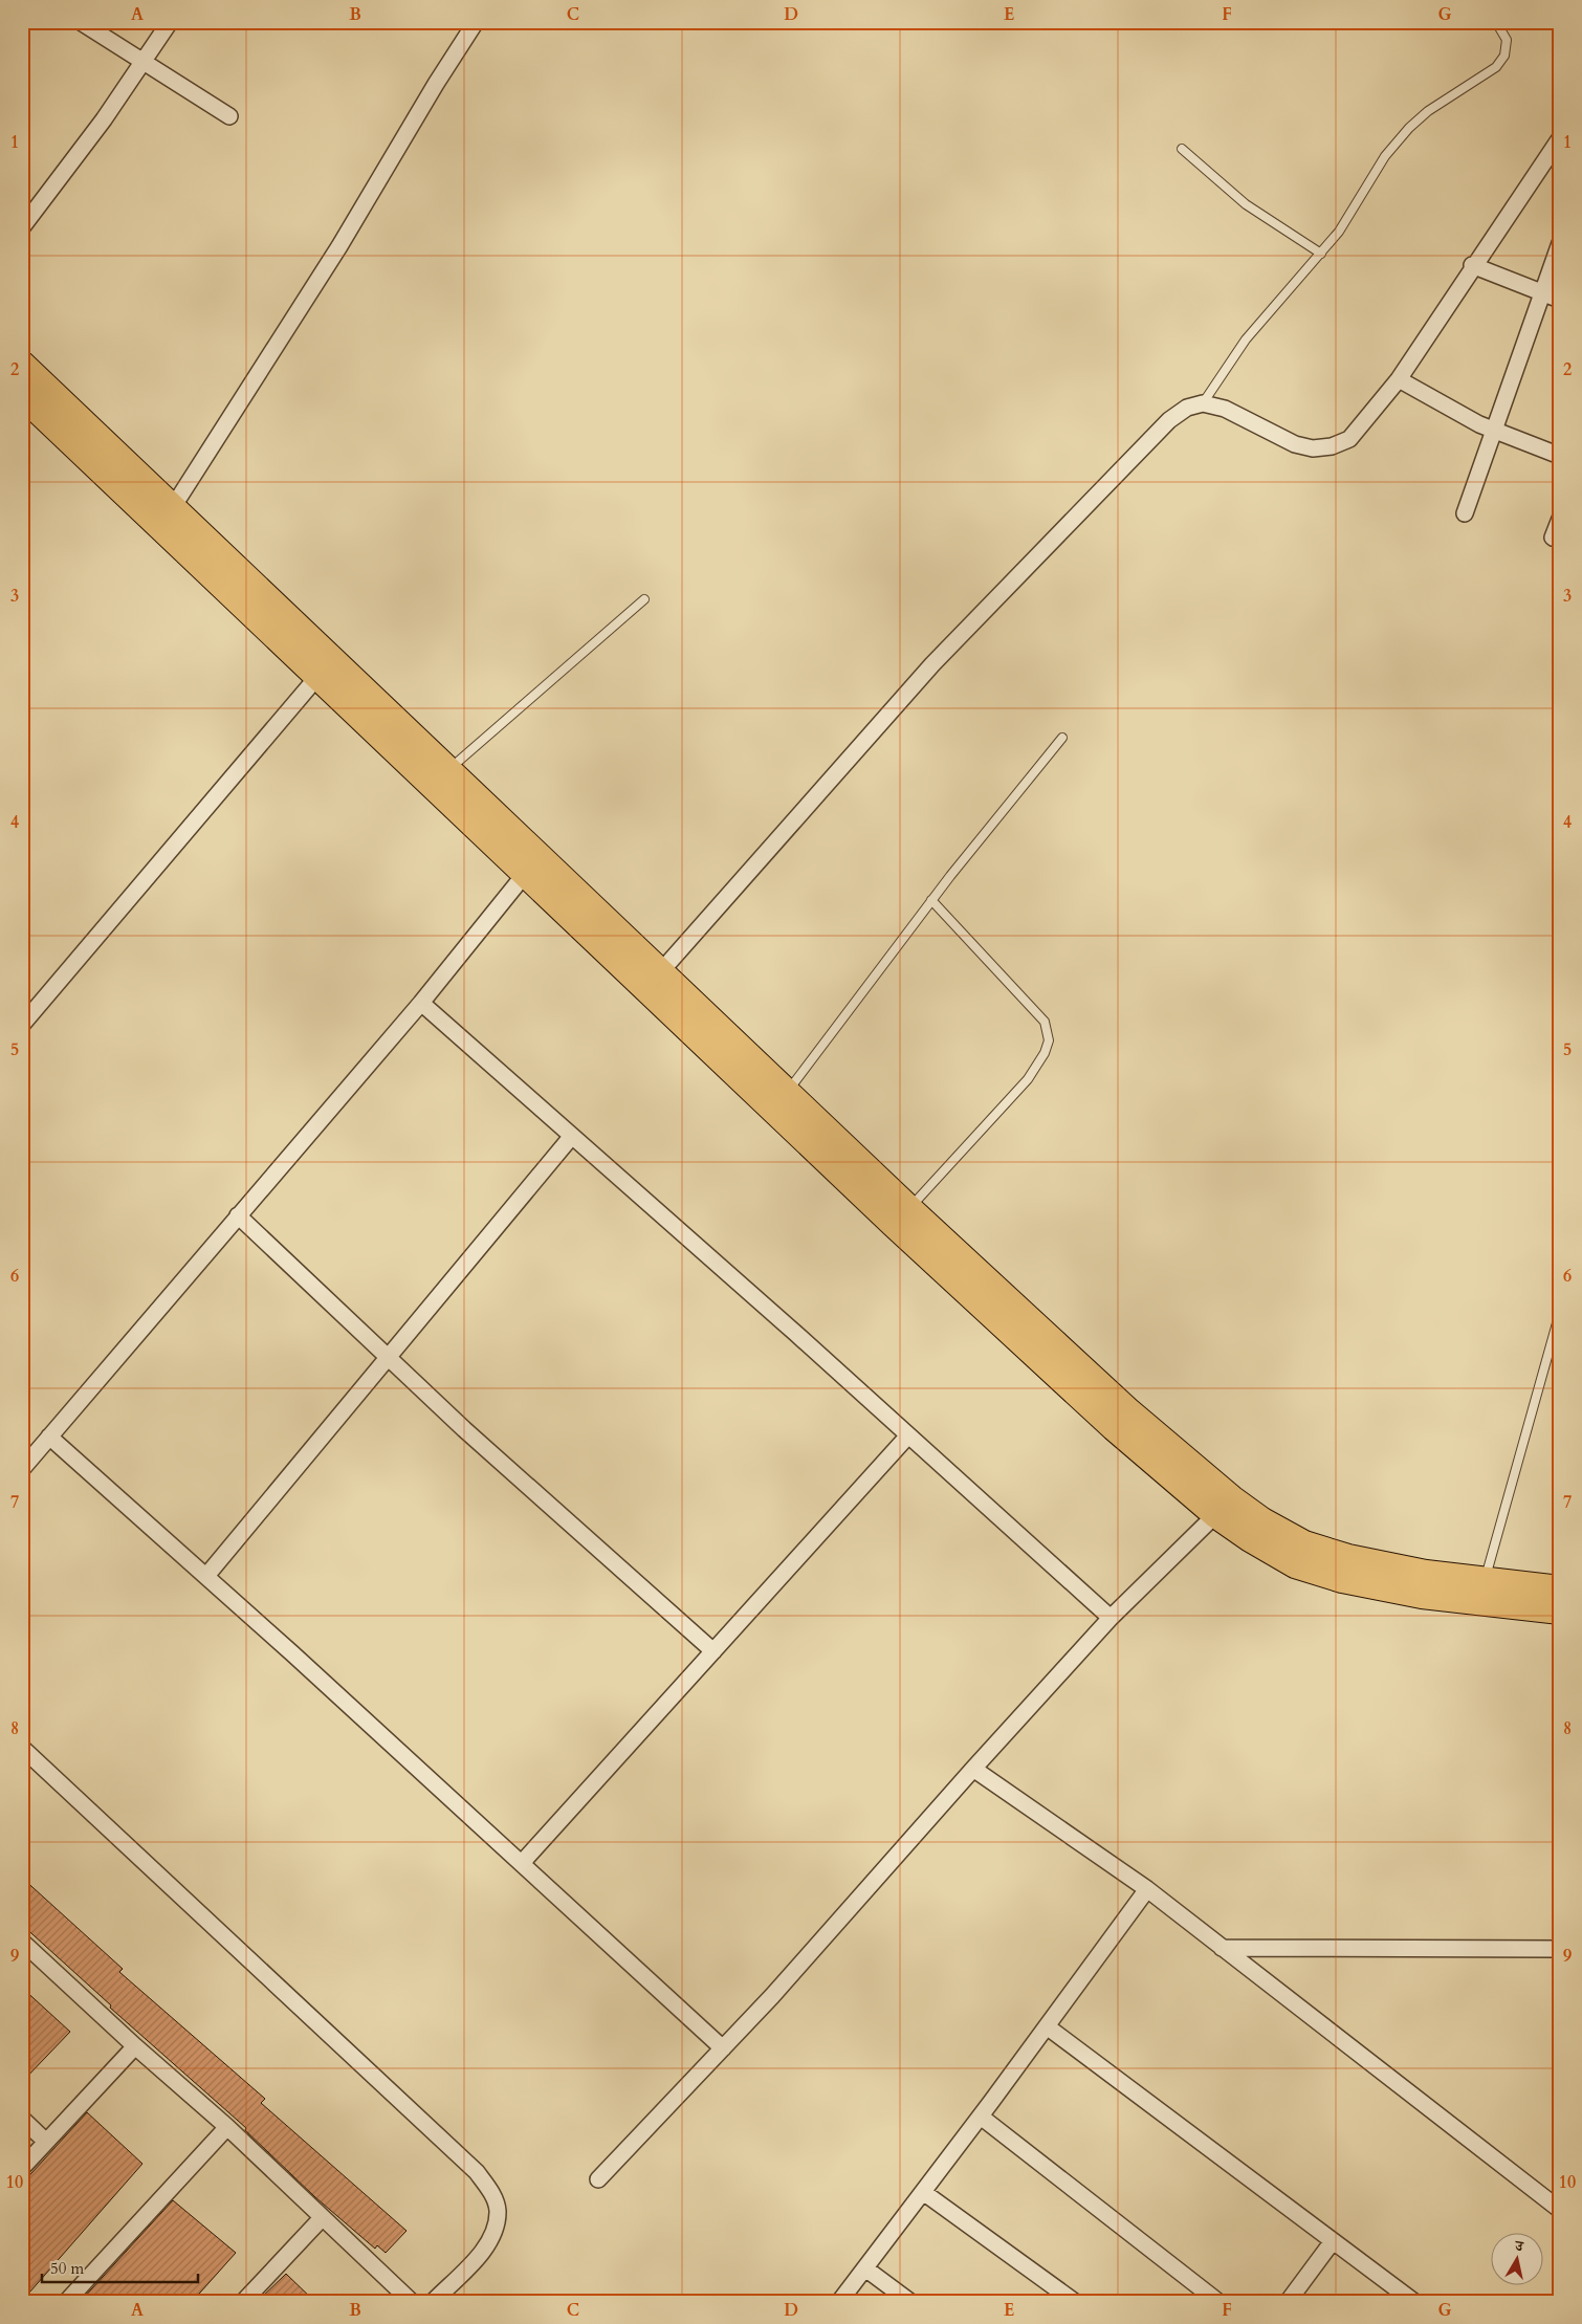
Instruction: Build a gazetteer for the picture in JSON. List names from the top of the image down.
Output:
{
  "scale_bar": "50 m",
  "north": "top",
  "grid": {
    "columns": [
      "A",
      "B",
      "C",
      "D",
      "E",
      "F",
      "G"
    ],
    "rows": [
      "1",
      "2",
      "3",
      "4",
      "5",
      "6",
      "7",
      "8",
      "9",
      "10"
    ]
  }
}
